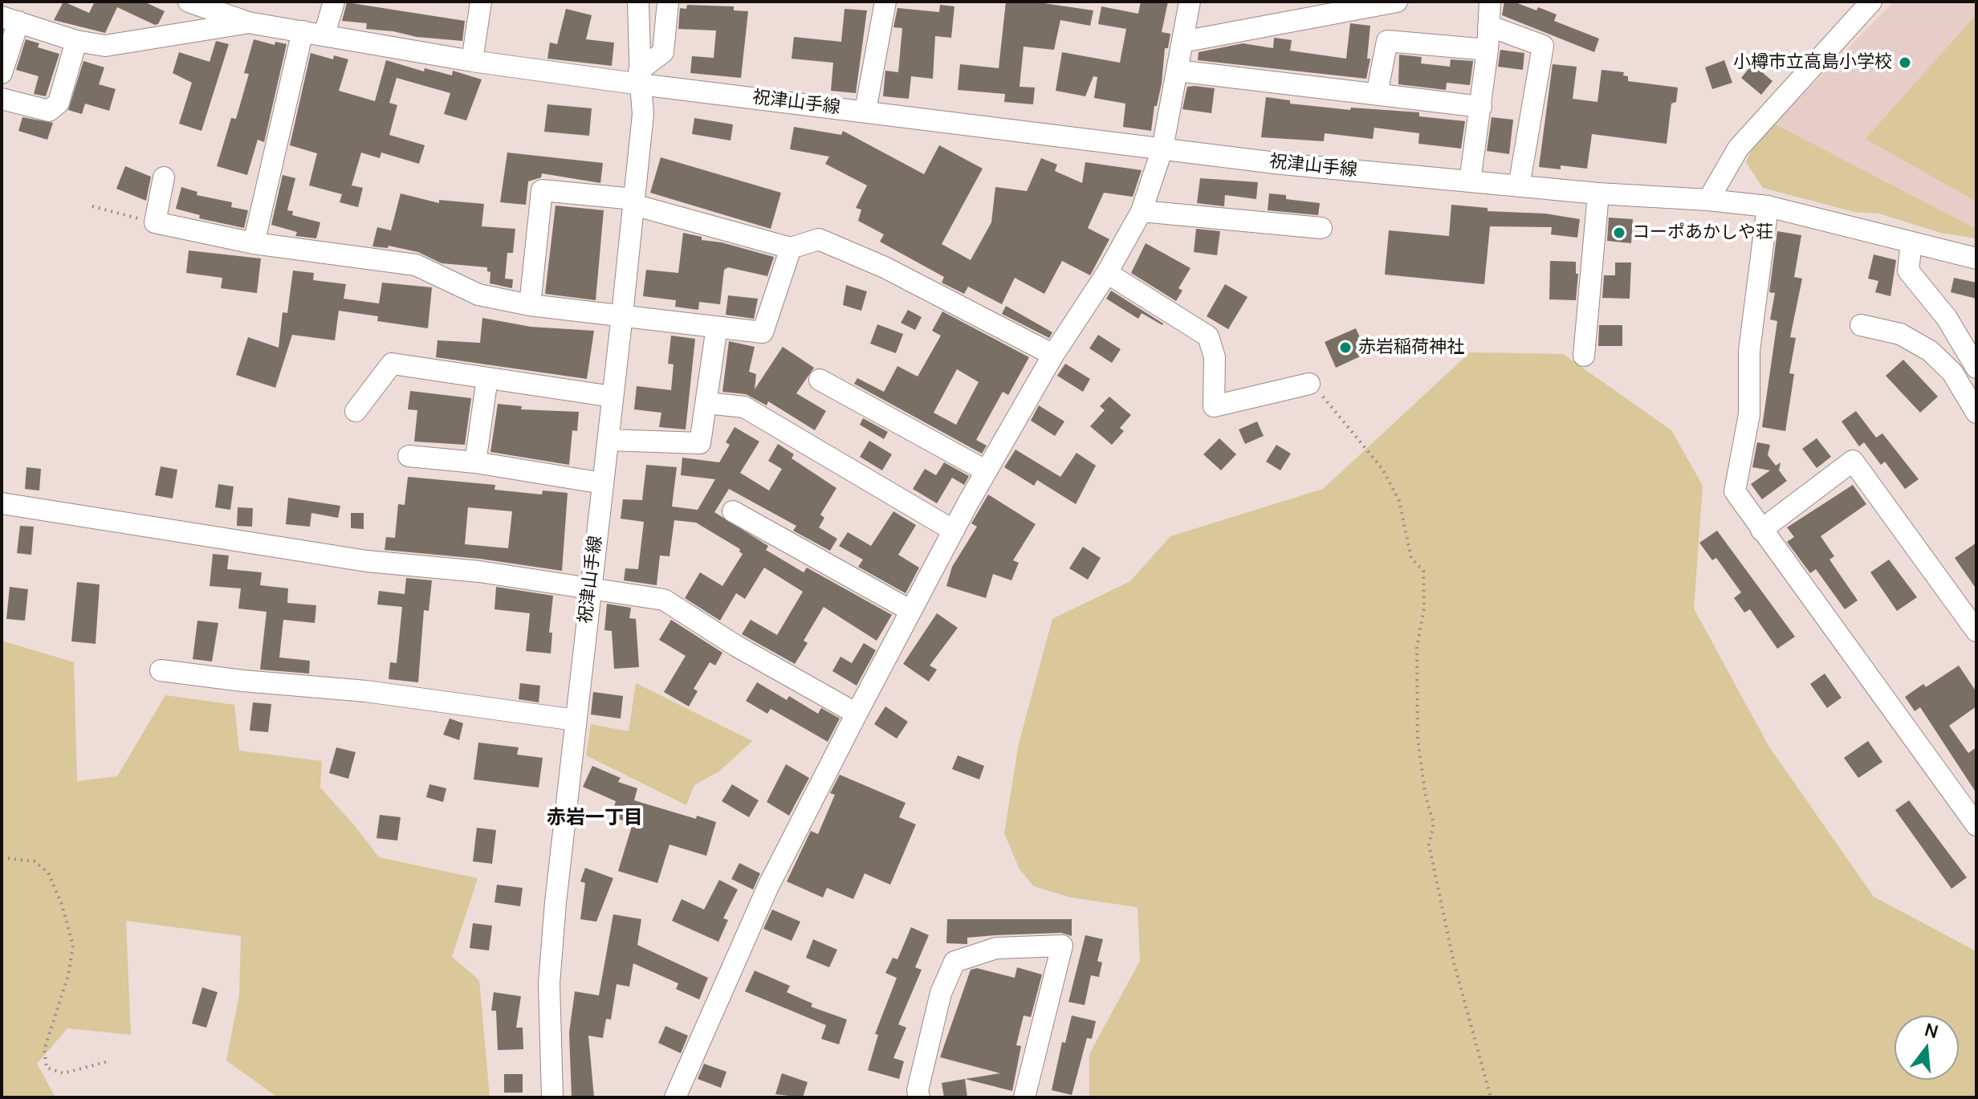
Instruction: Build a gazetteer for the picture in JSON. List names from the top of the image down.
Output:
{
  "streets": {
    "street": ["祝津山手線"]
  },
  "districts": ["赤岩一丁目"],
  "places": ["小樽市立高島小学校", "コーポあかしや荘", "赤岩稲荷神社"],
  "north": "top"
}
